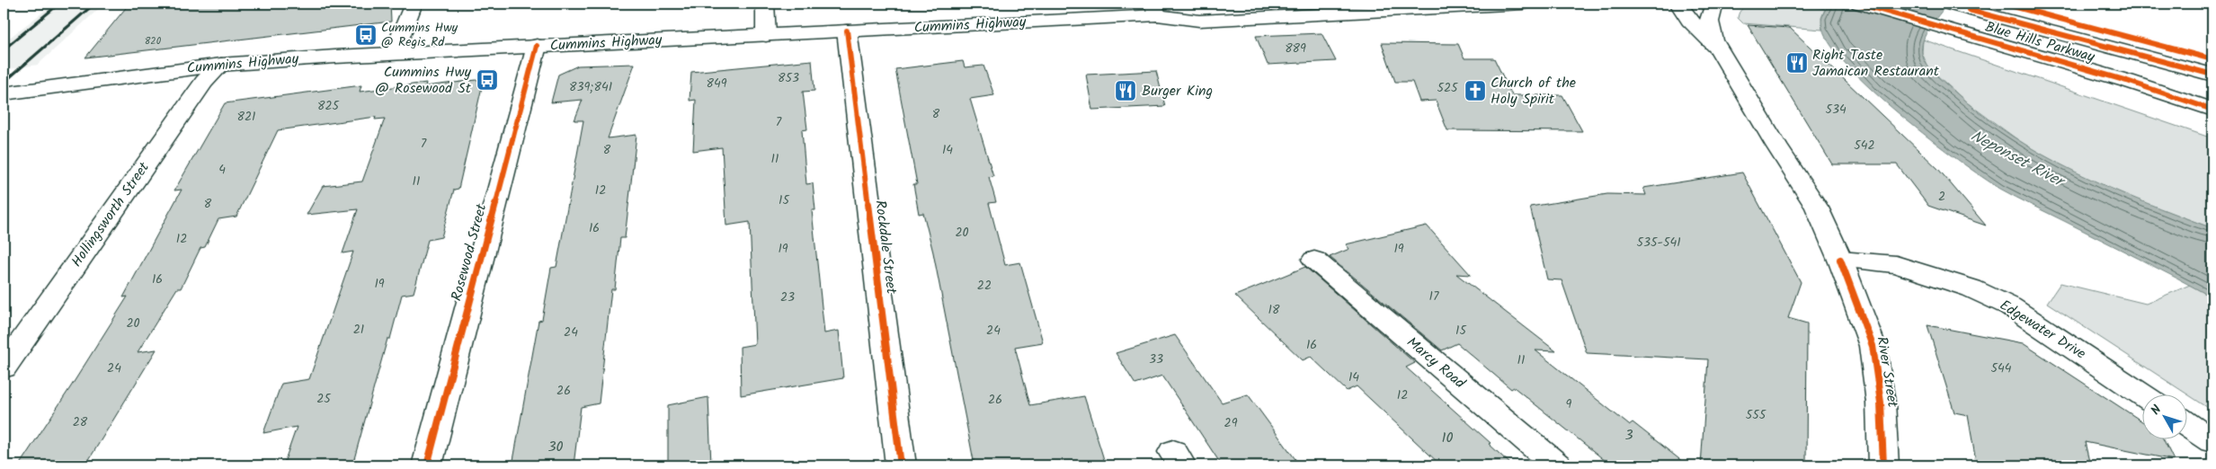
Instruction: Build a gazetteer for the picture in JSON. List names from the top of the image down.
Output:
{
  "streets": {
    "main road": [
      "Cummins Highway",
      "Blue Hills Parkway",
      "Hollingsworth Street",
      "Rockdale Street",
      "Rosewood Street",
      "Edgewater Drive",
      "Marcy Road",
      "River Street"
    ]
  },
  "crossings": [
    ["Cummins Highway", "Hollingsworth Street"],
    ["Cummins Highway", "Rockdale Street"],
    ["Cummins Highway", "Rosewood Street"],
    ["Edgewater Drive", "River Street"]
  ],
  "water": ["Neponset River"],
  "places": {
    "bus stop": ["Cummins Hwy @ Regis Rd", "Cummins Hwy @ Rosewood St"],
    "restaurant": ["Right Taste Jamaican Restaurant", "Burger King"],
    "church": ["Church of the Holy Spirit"]
  },
  "house_numbers": [
    "820",
    "889",
    "853",
    "849",
    "839;841",
    "525",
    "825",
    "534",
    "8",
    "821",
    "7",
    "7",
    "542",
    "8",
    "14",
    "11",
    "4",
    "11",
    "12",
    "2",
    "15",
    "8",
    "16",
    "20",
    "12",
    "535-541",
    "19",
    "19",
    "16",
    "19",
    "22",
    "17",
    "23",
    "18",
    "20",
    "21",
    "24",
    "15",
    "24",
    "16",
    "33",
    "11",
    "24",
    "544",
    "14",
    "26",
    "12",
    "25",
    "26",
    "9",
    "555",
    "28",
    "29",
    "3",
    "10",
    "30"
  ],
  "north": "top left"
}
